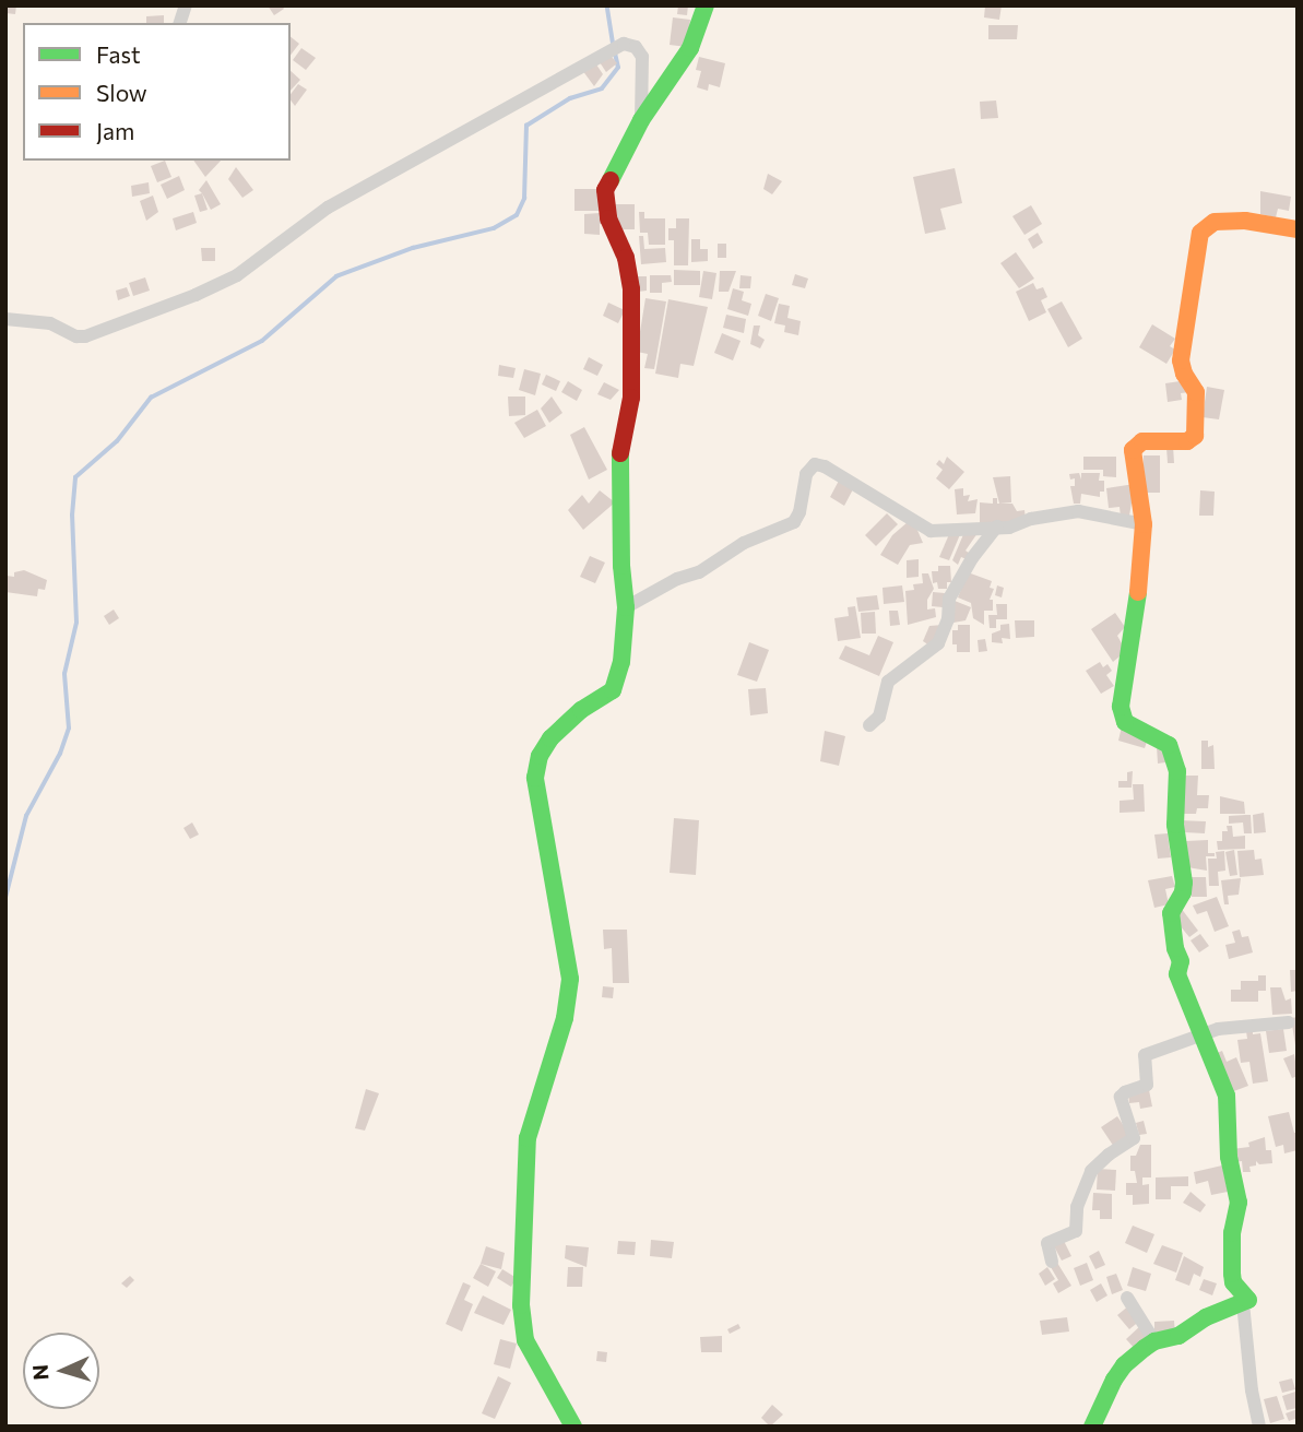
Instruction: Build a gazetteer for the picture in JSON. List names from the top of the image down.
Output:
{
  "legend": ["Fast", "Slow", "Jam"],
  "north": "left"
}
